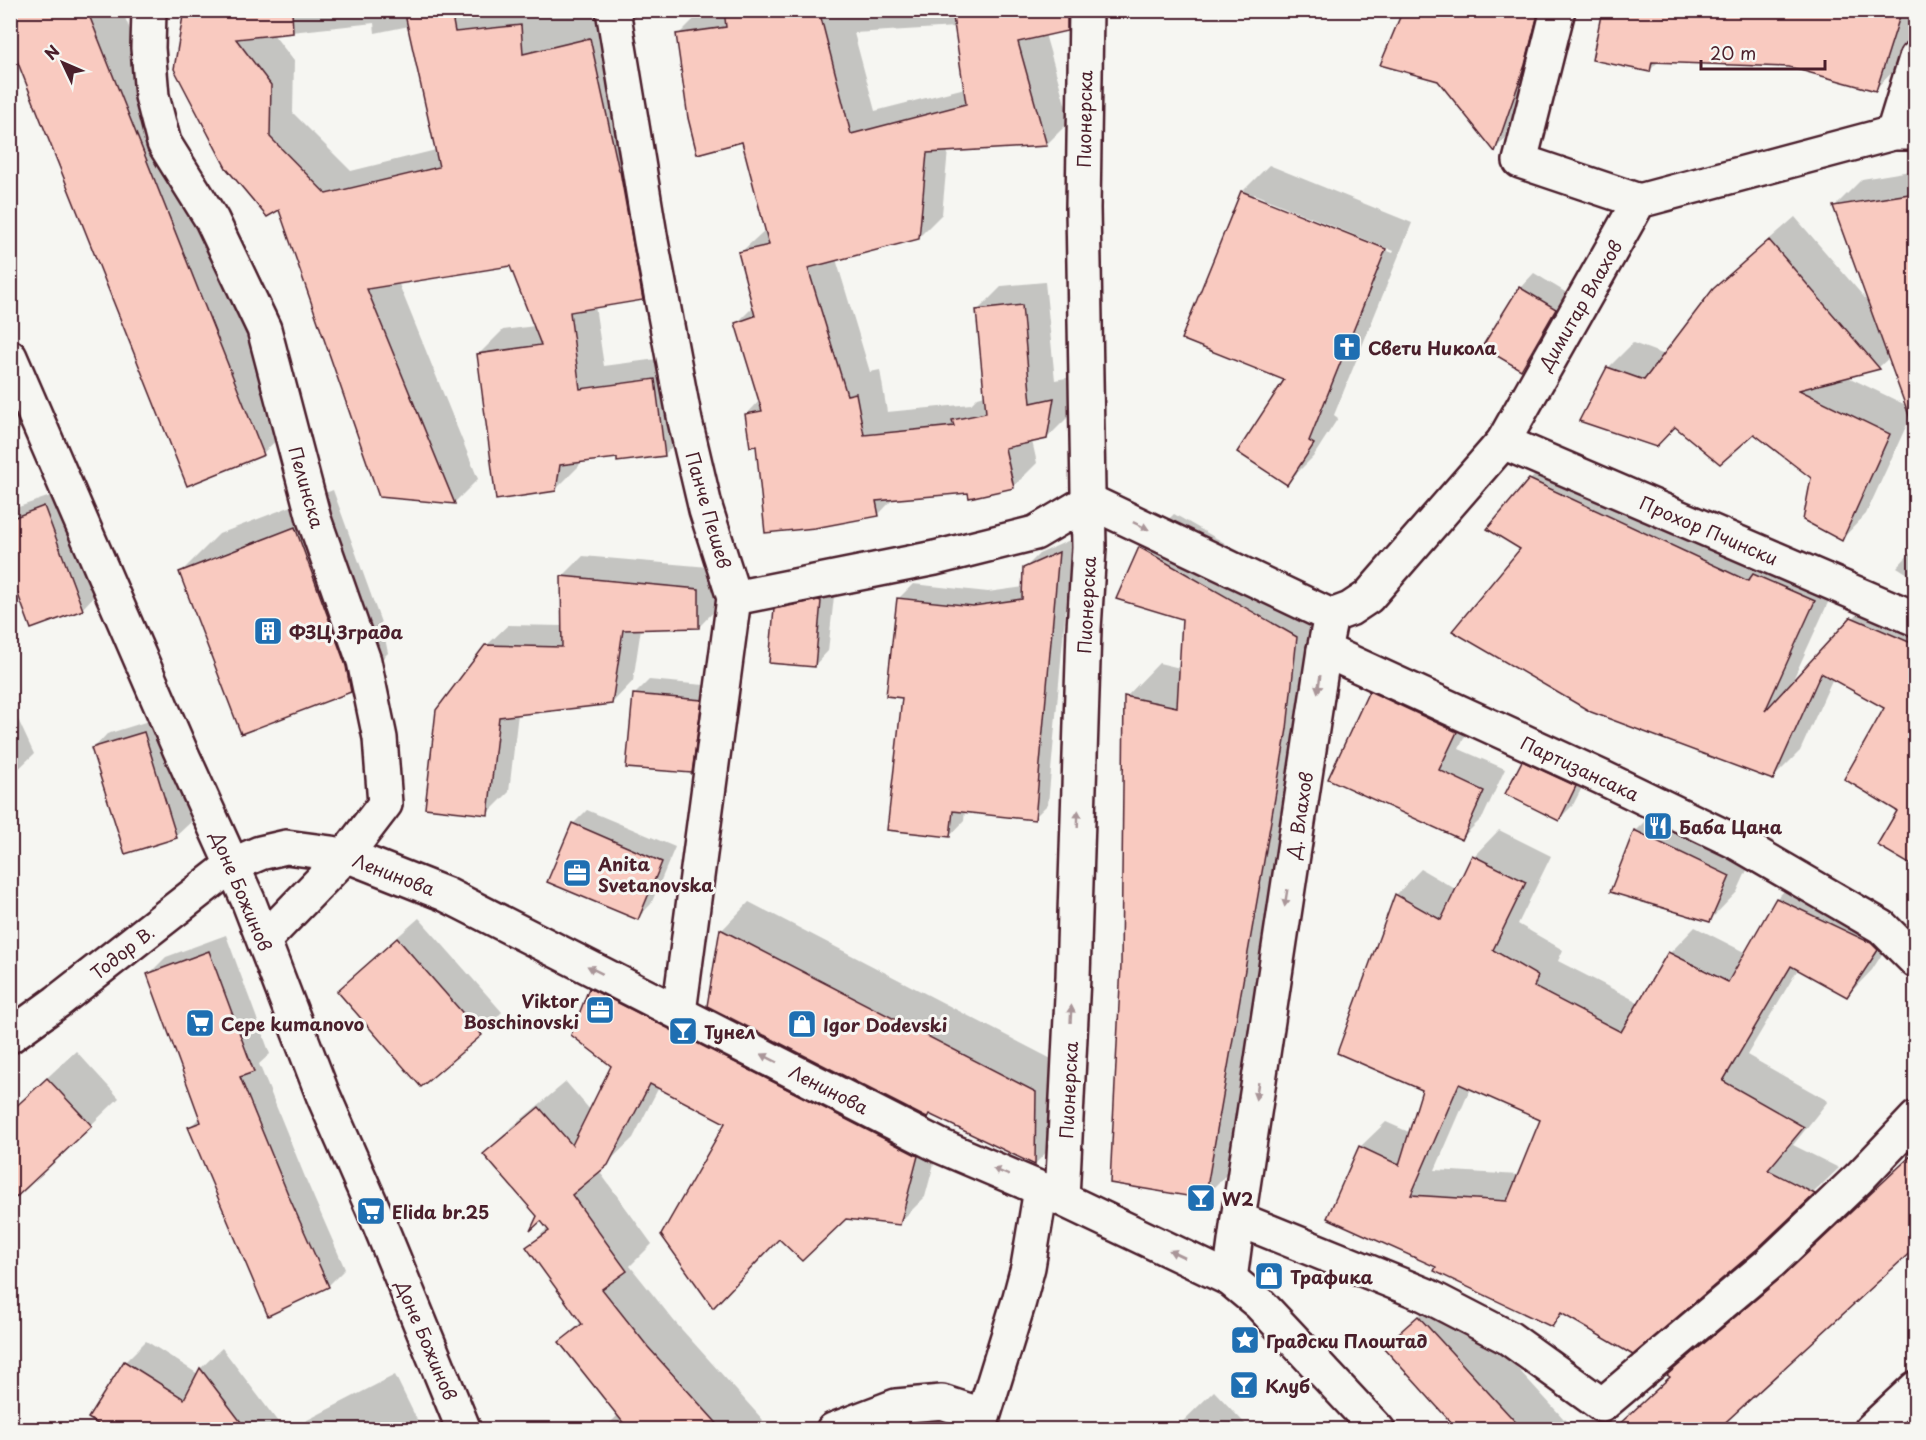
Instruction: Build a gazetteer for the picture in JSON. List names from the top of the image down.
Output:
{
  "streets": {
    "street": [
      "Пионерска",
      "Димитар Влахов",
      "Пелинска",
      "Панче Пешев",
      "Прохор Пчински",
      "Партизансака",
      "Д. Влахов",
      "Ленинова",
      "Доне Божинов",
      "Тодор В."
    ]
  },
  "crossings": [
    ["Пионерска", "Ленинова"],
    ["Димитар Влахов", "Прохор Пчински"],
    ["Димитар Влахов", "Д. Влахов"],
    ["Пелинска", "Ленинова"],
    ["Пелинска", "Доне Божинов"],
    ["Панче Пешев", "Ленинова"],
    ["Партизансака", "Д. Влахов"],
    ["Д. Влахов", "Ленинова"],
    ["Ленинова", "Доне Божинов"],
    ["Ленинова", "Тодор В."],
    ["Доне Божинов", "Тодор В."]
  ],
  "one_way": ["Пионерска", "Д. Влахов", "Ленинова"],
  "places": {
    "church": ["Свети Никола"],
    "building": ["ФЗЦ Зграда"],
    "restaurant": ["Баба Цана"],
    "office": ["Anita Svetanovska", "Viktor Boschinovski"],
    "supermarket": ["Cepe kumanovo", "Elida br.25"],
    "shop": ["Igor Dodevski", "Трафика"],
    "bar": ["Тунел", "W2", "Клуб"],
    "place": ["Градски Плоштад"]
  },
  "scale_bar": "20 m",
  "north": "top left"
}
